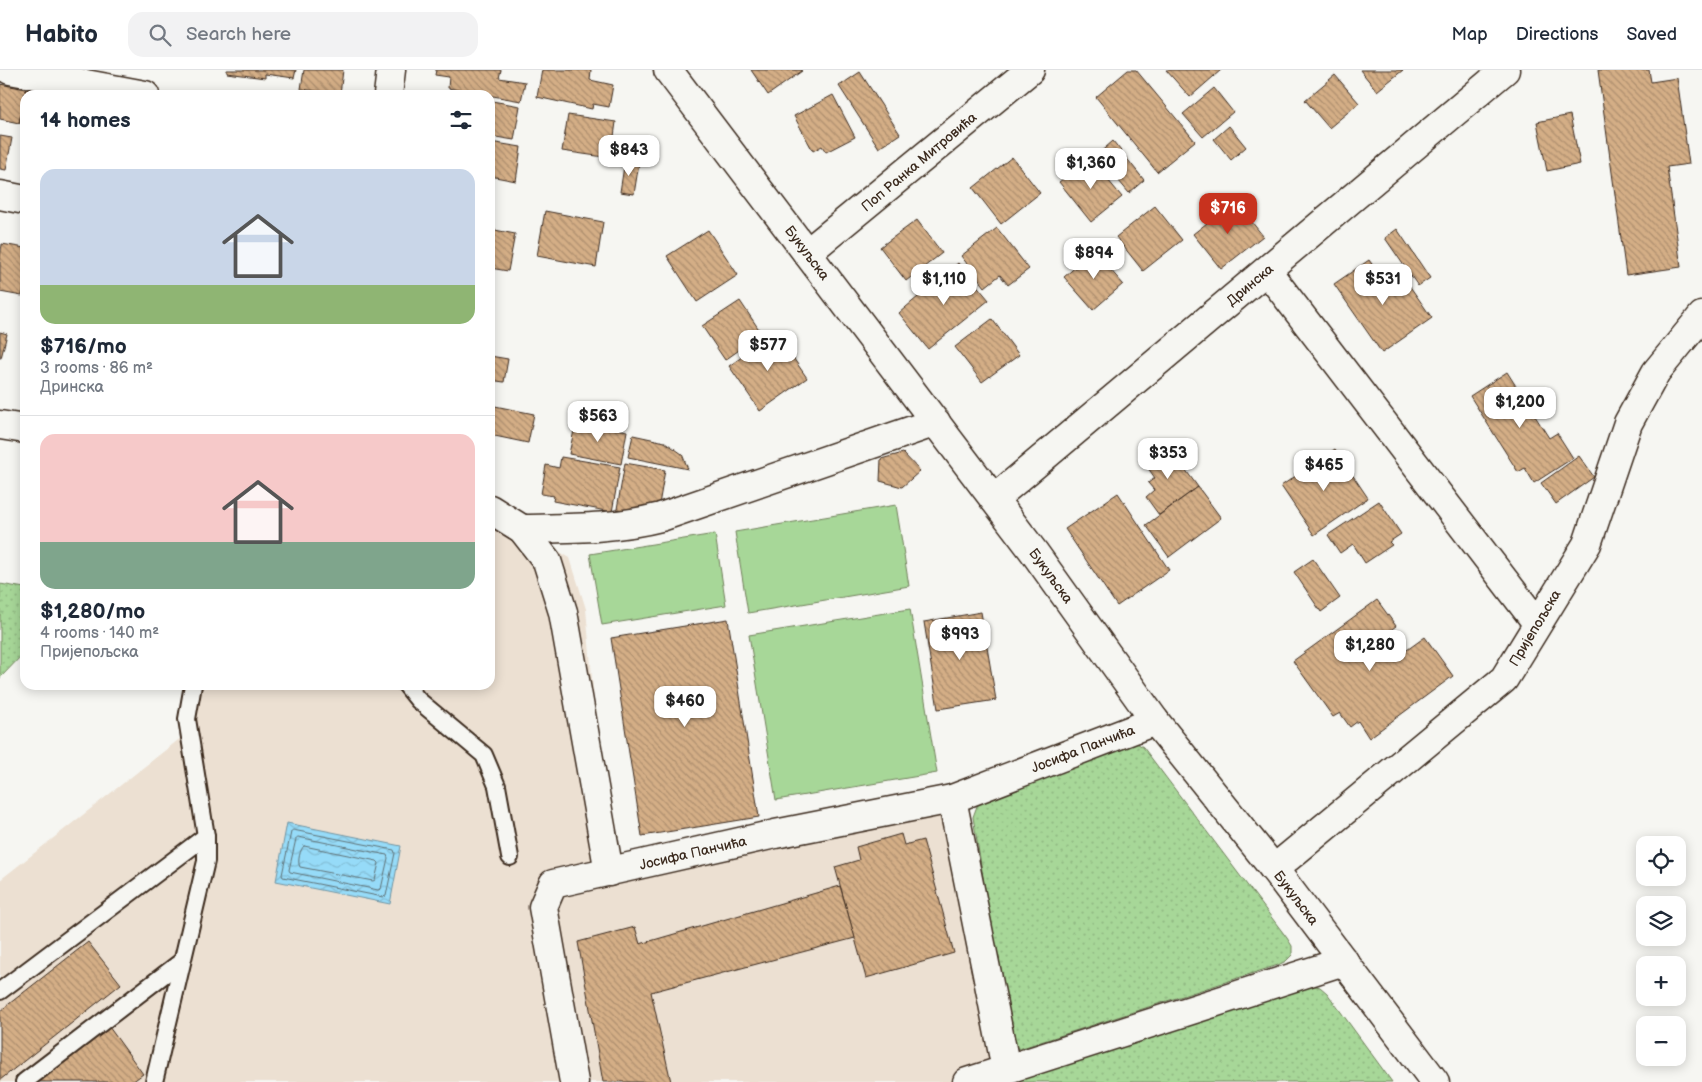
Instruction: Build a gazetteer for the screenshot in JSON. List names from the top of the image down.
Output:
{
  "streets": {
    "street": [
      "Поп Ранка Митровића",
      "Букуљска",
      "Дринска",
      "Пријепољска",
      "Јосифа Панчића"
    ]
  },
  "crossings": [
    ["Поп Ранка Митровића", "Букуљска"],
    ["Букуљска", "Дринска"],
    ["Букуљска", "Пријепољска"],
    ["Букуљска", "Јосифа Панчића"]
  ],
  "page": {
    "header": "Habito",
    "search": "Search here",
    "nav": ["Map", "Directions", "Saved"],
    "heading": "14 homes",
    "price": [
      "$843",
      "$1,360",
      "$716",
      "$894",
      "$1,110",
      "$531",
      "$577",
      "$1,200",
      "$563",
      "$353",
      "$465",
      "$993",
      "$1,280",
      "$460"
    ],
    "list": [
      {
        "name": "$716/mo",
        "note": "3 rooms · 86 m² · Дринска"
      },
      {
        "name": "$1,280/mo",
        "note": "4 rooms · 140 m² · Пријепољска"
      }
    ],
    "map_buttons": ["+", "−"]
  }
}
